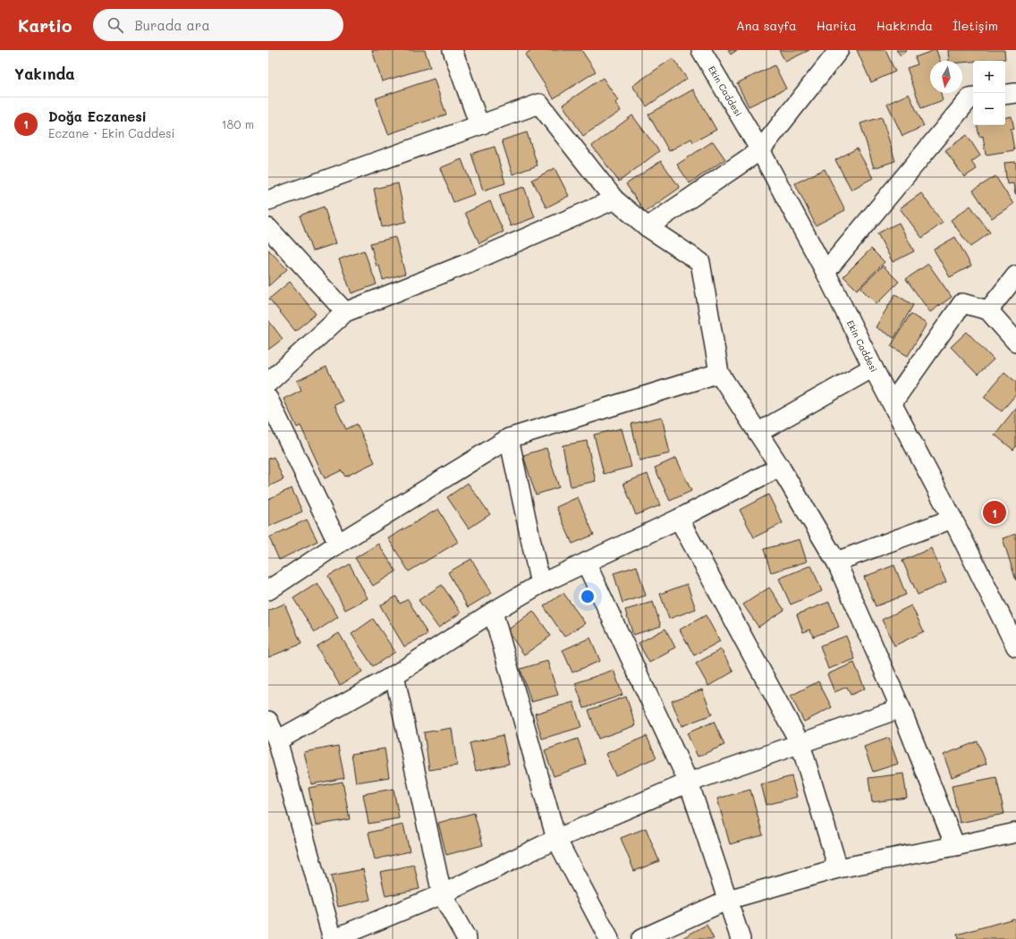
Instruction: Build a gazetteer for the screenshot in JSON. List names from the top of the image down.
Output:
{
  "streets": {
    "street": ["Ekin Caddesi"]
  },
  "north": "bottom",
  "page": {
    "header": "Kartio",
    "search": "Burada ara",
    "nav": [
      "Ana sayfa",
      "Harita",
      "Hakkında",
      "İletişim"
    ],
    "heading": "Yakında",
    "map_buttons": ["+", "−"],
    "list": [
      {
        "mark": "1",
        "name": "Doğa Eczanesi",
        "note": "Eczane · Ekin Caddesi",
        "value": "180 m"
      }
    ],
    "pins": "1"
  }
}
